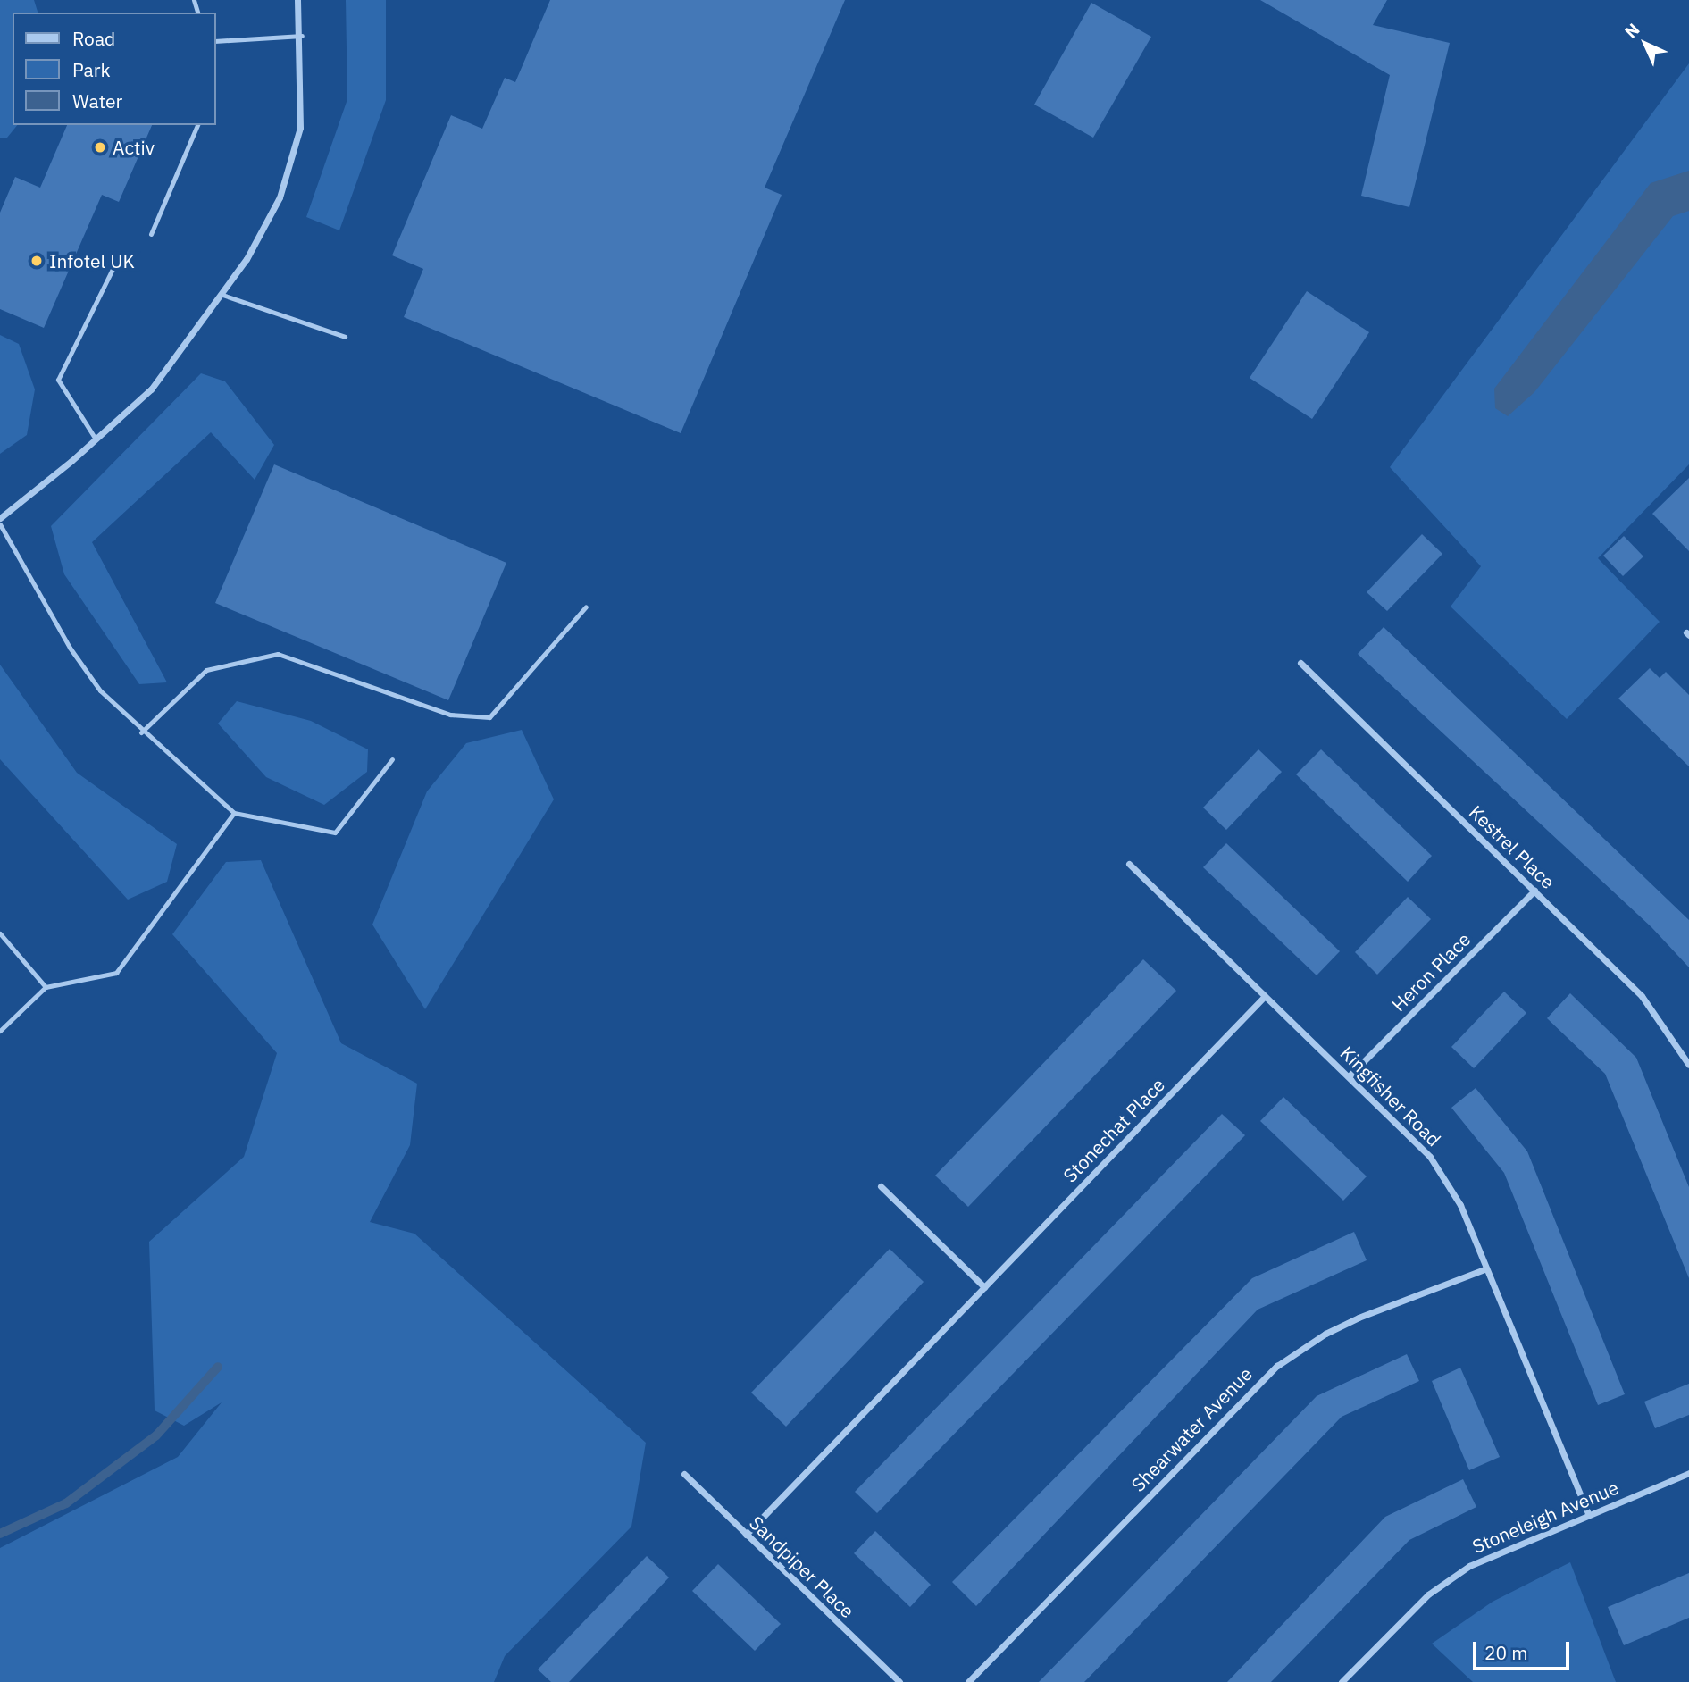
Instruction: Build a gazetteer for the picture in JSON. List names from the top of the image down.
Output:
{
  "streets": {
    "street": [
      "Kestrel Place",
      "Heron Place",
      "Kingfisher Road",
      "Stonechat Place",
      "Shearwater Avenue",
      "Stoneleigh Avenue",
      "Sandpiper Place"
    ]
  },
  "crossings": [
    ["Kestrel Place", "Heron Place"],
    ["Heron Place", "Kingfisher Road"],
    ["Kingfisher Road", "Stonechat Place"],
    ["Kingfisher Road", "Shearwater Avenue"],
    ["Kingfisher Road", "Stoneleigh Avenue"],
    ["Stonechat Place", "Sandpiper Place"]
  ],
  "places": ["Activ", "Infotel UK"],
  "legend": ["Road", "Park", "Water"],
  "scale_bar": "20 m",
  "north": "top left"
}
